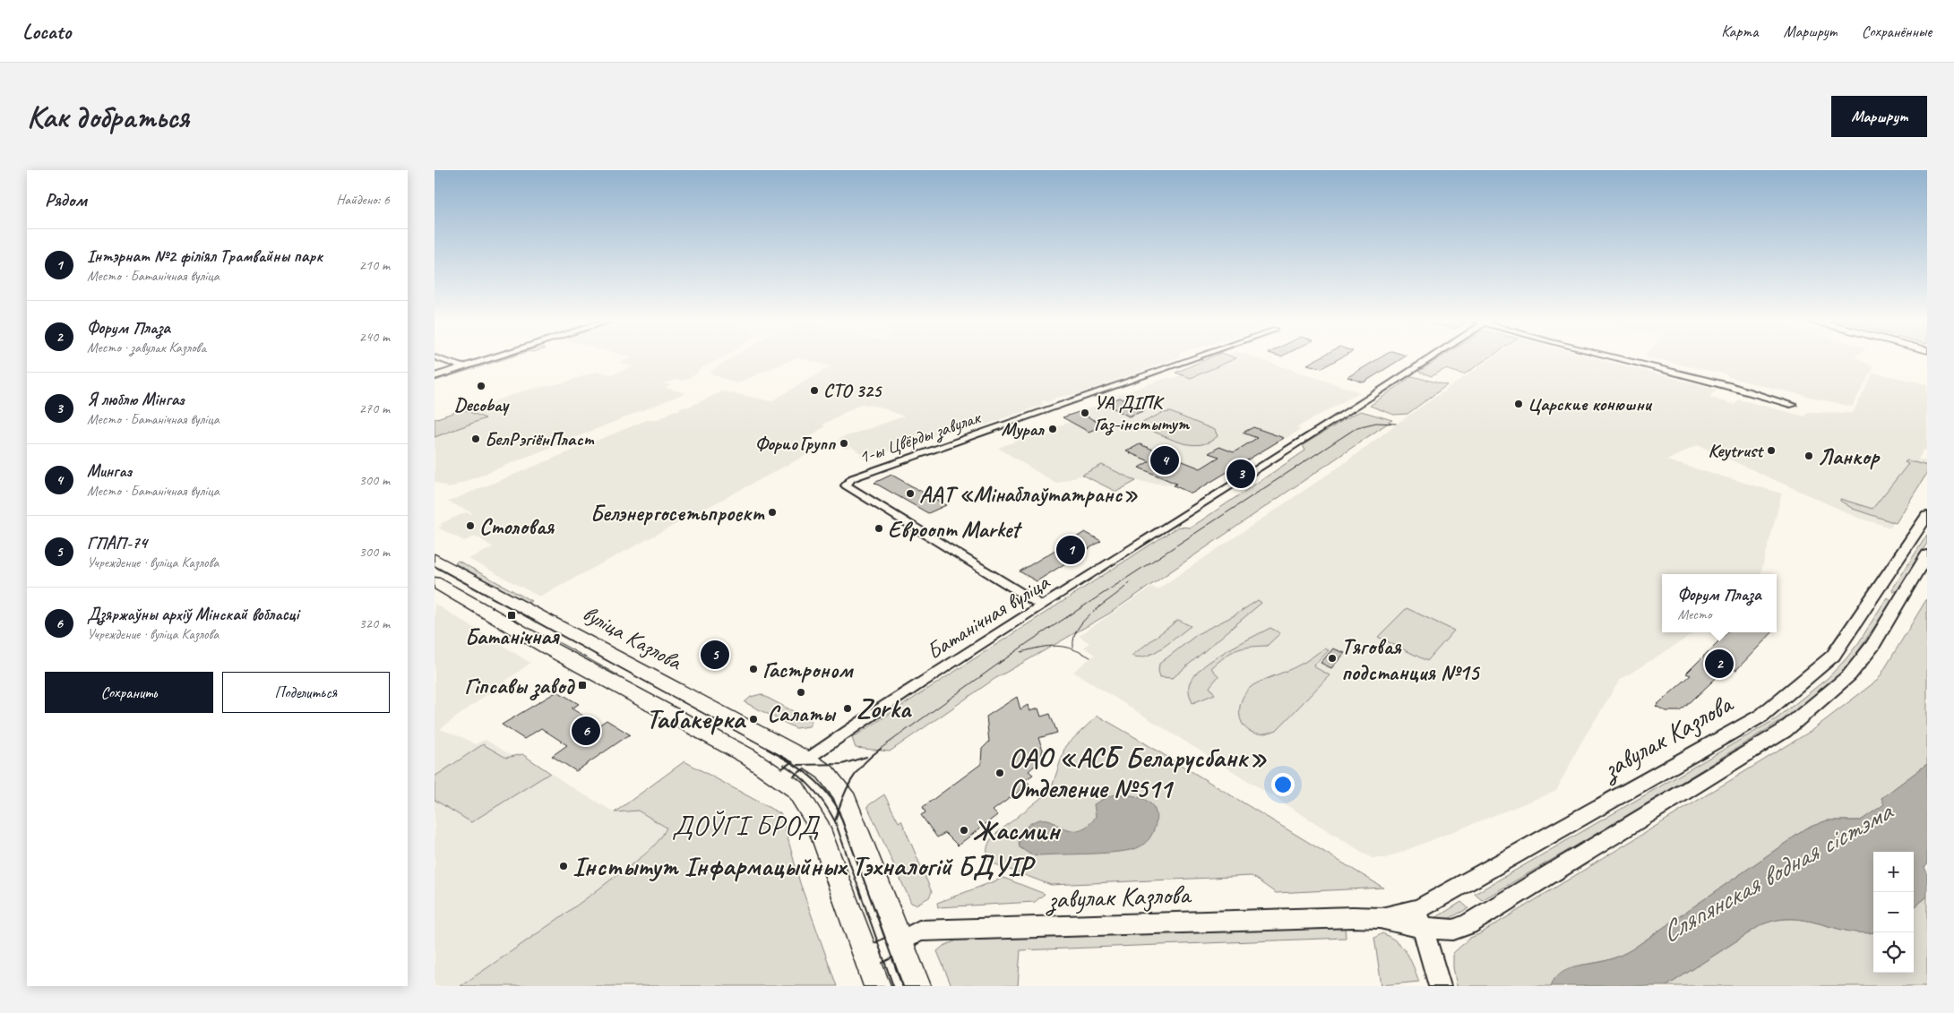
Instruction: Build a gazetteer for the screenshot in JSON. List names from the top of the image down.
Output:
{
  "streets": {
    "main road": ["вуліца Казлова", "завулак Казлова"],
    "street": ["1-ы Цвёрды завулак", "Батанічная вуліца"]
  },
  "crossings": [
    ["1-ы Цвёрды завулак", "Батанічная вуліца"],
    ["Батанічная вуліца", "вуліца Казлова"],
    ["вуліца Казлова", "завулак Казлова"]
  ],
  "districts": ["ДОЎГІ БРОД"],
  "water": ["Сляпянская водная сістэма"],
  "places": {
    "other": [
      "Decobay",
      "СТО 325",
      "Царские конюшни",
      "УА ДІПК Газ-інстытут",
      "Мурал",
      "БелРэгіёнПласт",
      "ФориоГрупп",
      "Keytrust",
      "Ланкор",
      "ААТ «Мінаблаўтатранс»",
      "Белэнергосетьпроект",
      "Столовая",
      "Евроопт Market",
      "Тяговая подстанция №15",
      "Гастроном",
      "Салаты",
      "Zorka",
      "Табакерка",
      "ОАО «АСБ Беларусбанк» Отделение №511",
      "Жасмин",
      "Інстытут Інфармацыйных Тэхналогій БДУІР"
    ],
    "transit": ["Батанічная", "Гіпсавы завод"]
  },
  "page": {
    "header": "Locato",
    "nav": ["Карта", "Маршрут", "Сохранённые"],
    "buttons": [
      "Маршрут",
      ["Сохранить", "Поделиться"]
    ],
    "title": "Как добраться",
    "heading": ["Рядом", "Найдено: 6"],
    "list": [
      {
        "mark": "1",
        "name": "Інтэрнат №2 філіял Трамвайны парк",
        "note": "Место · Батанічная вуліца",
        "value": "210 m"
      },
      {
        "mark": "2",
        "name": "Форум Плаза",
        "note": "Место · завулак Казлова",
        "value": "240 m"
      },
      {
        "mark": "3",
        "name": "Я люблю Мінгаз",
        "note": "Место · Батанічная вуліца",
        "value": "270 m"
      },
      {
        "mark": "4",
        "name": "Мингаз",
        "note": "Место · Батанічная вуліца",
        "value": "300 m"
      },
      {
        "mark": "5",
        "name": "ГПАП-74",
        "note": "Учреждение · вуліца Казлова",
        "value": "300 m"
      },
      {
        "mark": "6",
        "name": "Дзяржаўны архіў Мінскай вобласці",
        "note": "Учреждение · вуліца Казлова",
        "value": "320 m"
      }
    ],
    "pins": [
      "4",
      "3",
      "1",
      "5",
      "2",
      "6"
    ],
    "popup": ["Форум Плаза", "Место"],
    "map_buttons": ["+", "−"]
  }
}
